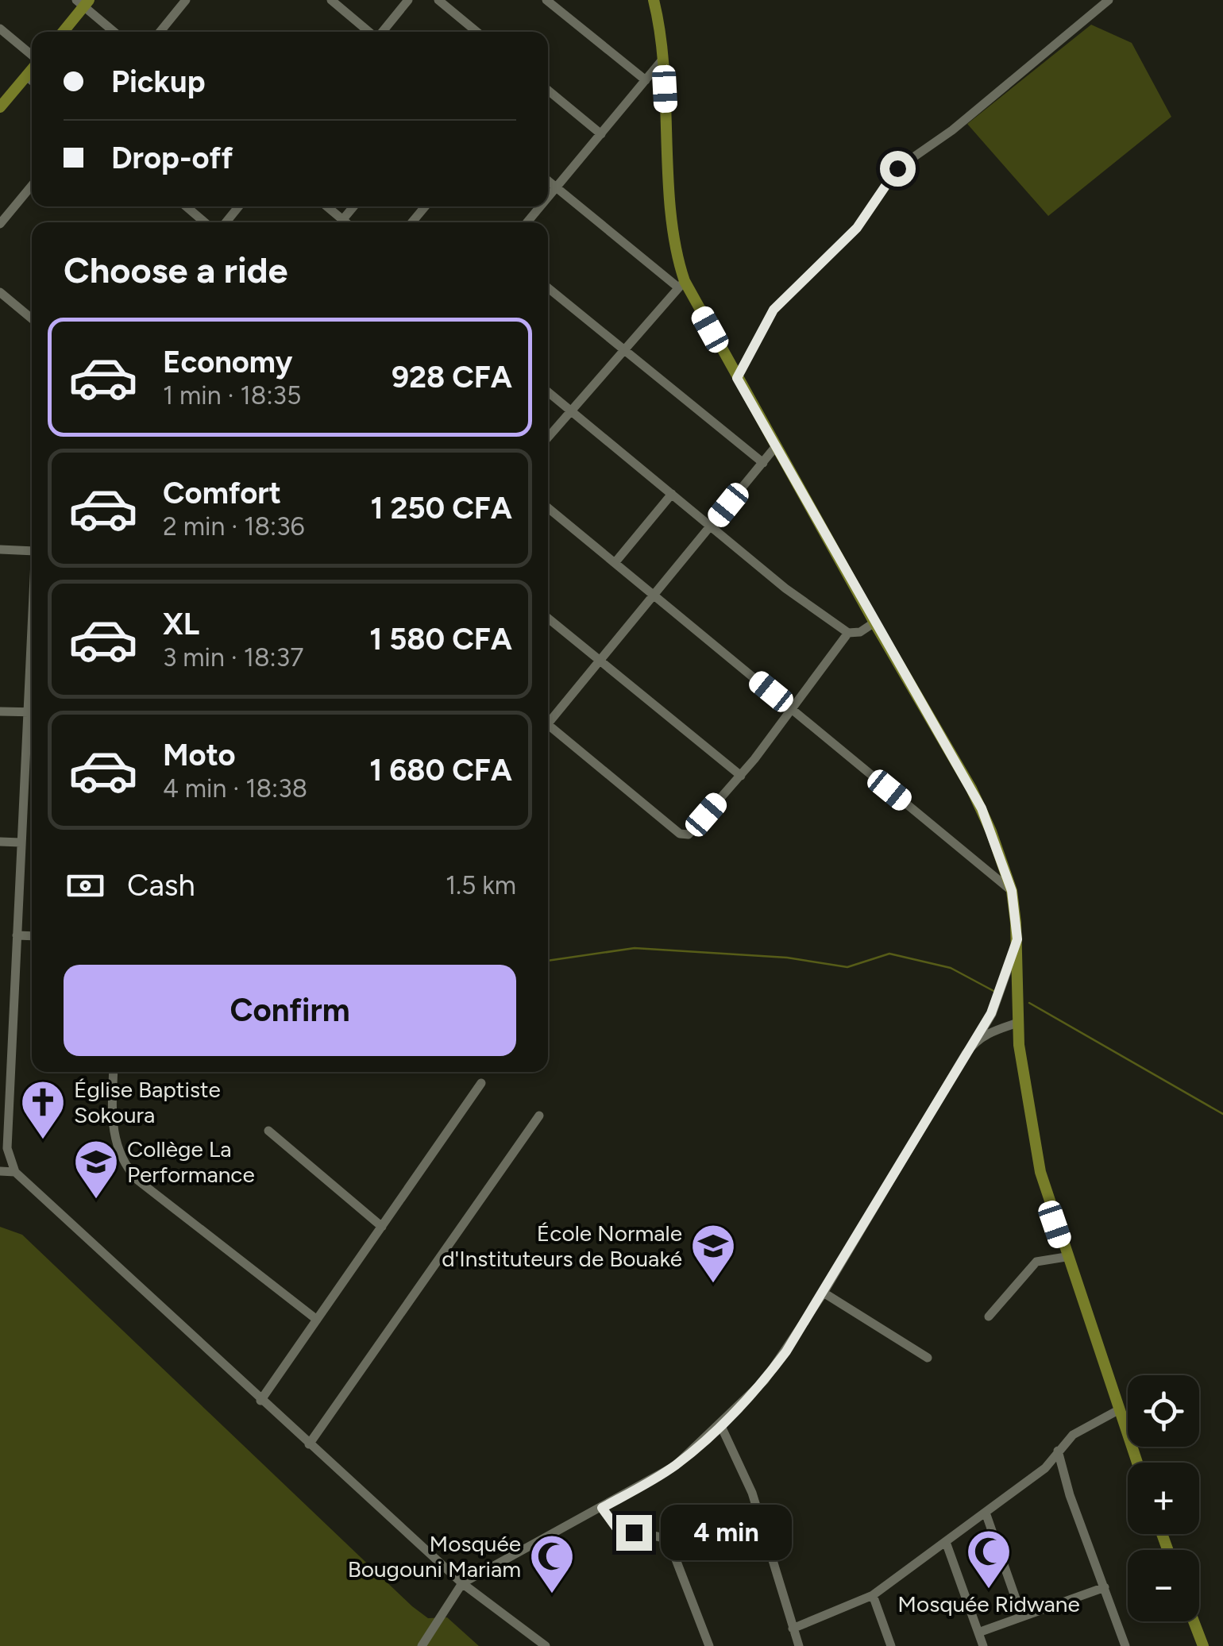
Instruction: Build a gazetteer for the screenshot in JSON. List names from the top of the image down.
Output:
{
  "places": {
    "church": ["Église Baptiste Sokoura"],
    "school or university": ["Collège La Performance", "École Normale d'Instituteurs de Bouaké"],
    "mosque": ["Mosquée Ridwane", "Mosquée Bougouni Mariam"]
  },
  "page": {
    "banner": ["Pickup", "Drop-off"],
    "heading": "Choose a ride",
    "list": [
      {
        "name": "Economy",
        "note": "1 min · 18:35",
        "value": "928 CFA"
      },
      {
        "name": "Comfort",
        "note": "2 min · 18:36",
        "value": "1 250 CFA"
      },
      {
        "name": "XL",
        "note": "3 min · 18:37",
        "value": "1 580 CFA"
      },
      {
        "name": "Moto",
        "note": "4 min · 18:38",
        "value": "1 680 CFA"
      }
    ],
    "pay": ["Cash", "1.5 km"],
    "buttons": "Confirm",
    "map_buttons": ["+", "−"],
    "bubble": "4 min"
  }
}
